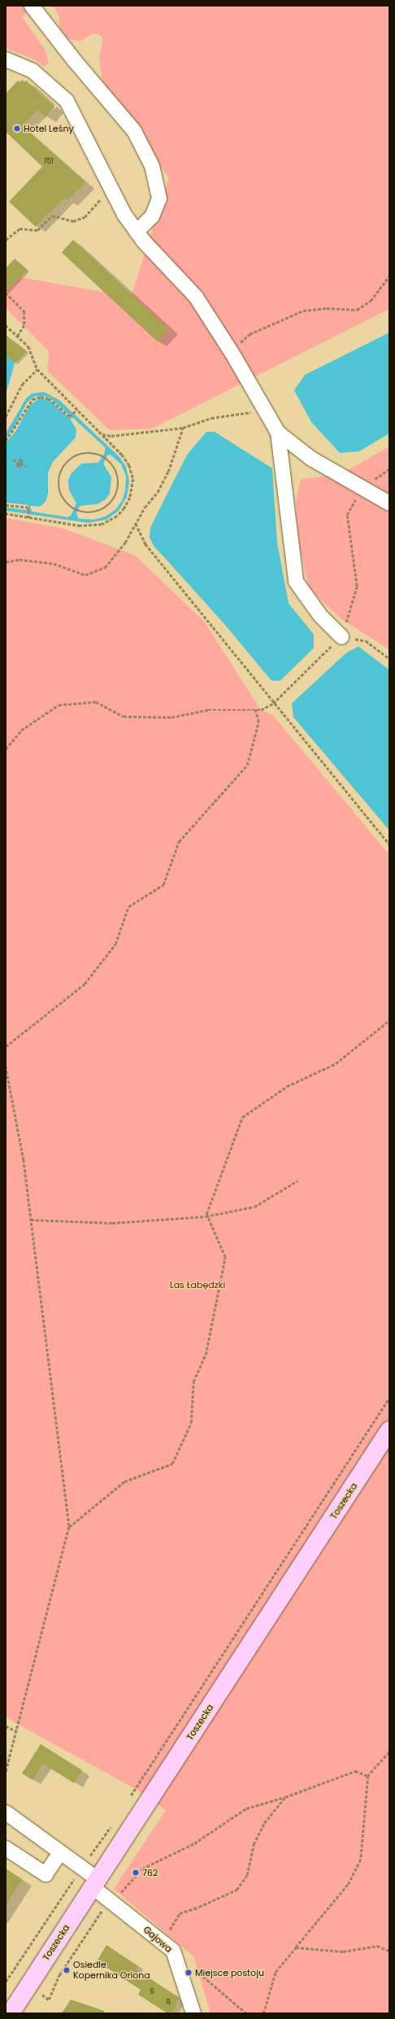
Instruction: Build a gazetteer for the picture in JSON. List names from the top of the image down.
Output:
{
  "streets": {
    "main road": ["Toszecka"],
    "street": ["Gajowa"]
  },
  "crossings": [
    ["Toszecka", "Gajowa"]
  ],
  "parks": ["Las Łabędzki"],
  "places": [
    "Hotel Leśny",
    "762",
    "Osiedle Kopernika Oriona",
    "Miejsce postoju"
  ],
  "house_numbers": ["151", "6", "8"]
}
